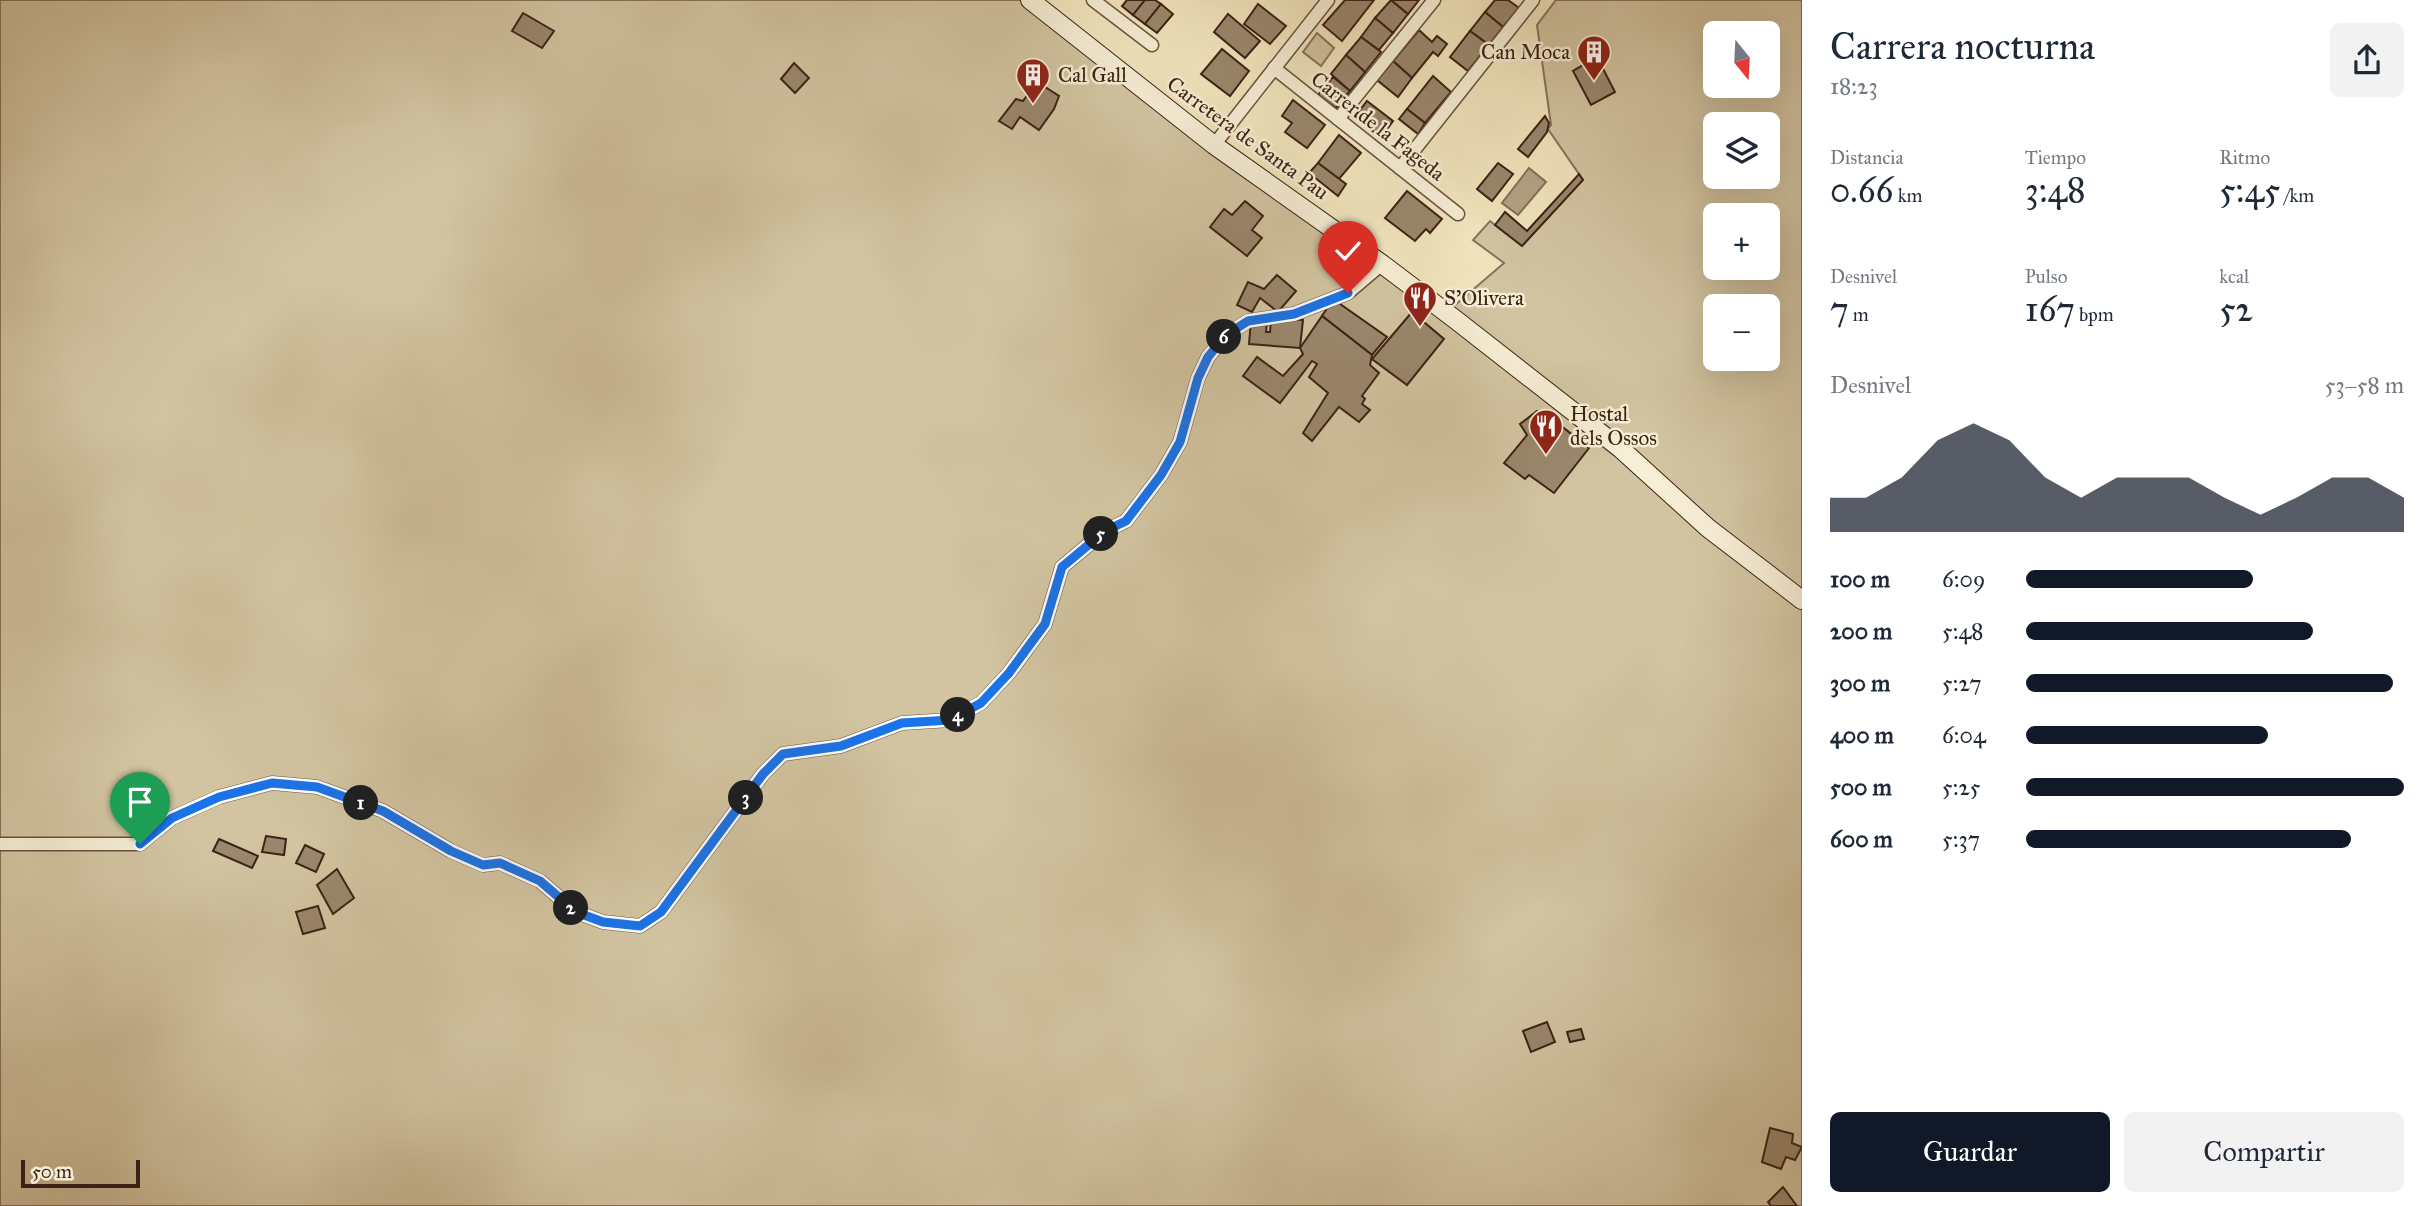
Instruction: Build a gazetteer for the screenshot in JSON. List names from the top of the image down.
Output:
{
  "streets": {
    "main road": ["Carretera de Santa Pau"],
    "street": ["Carrer de la Fageda"]
  },
  "places": {
    "building": ["Can Moca", "Cal Gall"],
    "restaurant": ["S'Olivera", "Hostal dels Ossos"]
  },
  "scale_bar": "50 m",
  "north": "bottom",
  "page": {
    "heading": ["Carrera nocturna", "18:23"],
    "map_buttons": ["+", "−"],
    "stats": [
      ["Distancia", "0.66 km"],
      ["Tiempo", "3:48"],
      ["Ritmo", "5:45 /km"],
      ["Desnivel", "7 m"],
      ["Pulso", "167 bpm"],
      ["kcal", "52"]
    ],
    "pins": [
      "6",
      "5",
      "4",
      "3",
      "1",
      "2"
    ],
    "chart": ["Desnivel", "53–58 m"],
    "list": [
      {
        "name": "100 m",
        "note": "6:09"
      },
      {
        "name": "200 m",
        "note": "5:48"
      },
      {
        "name": "300 m",
        "note": "5:27"
      },
      {
        "name": "400 m",
        "note": "6:04"
      },
      {
        "name": "500 m",
        "note": "5:25"
      },
      {
        "name": "600 m",
        "note": "5:37"
      }
    ],
    "buttons": ["Guardar", "Compartir"],
    "scale": "50 m"
  }
}
